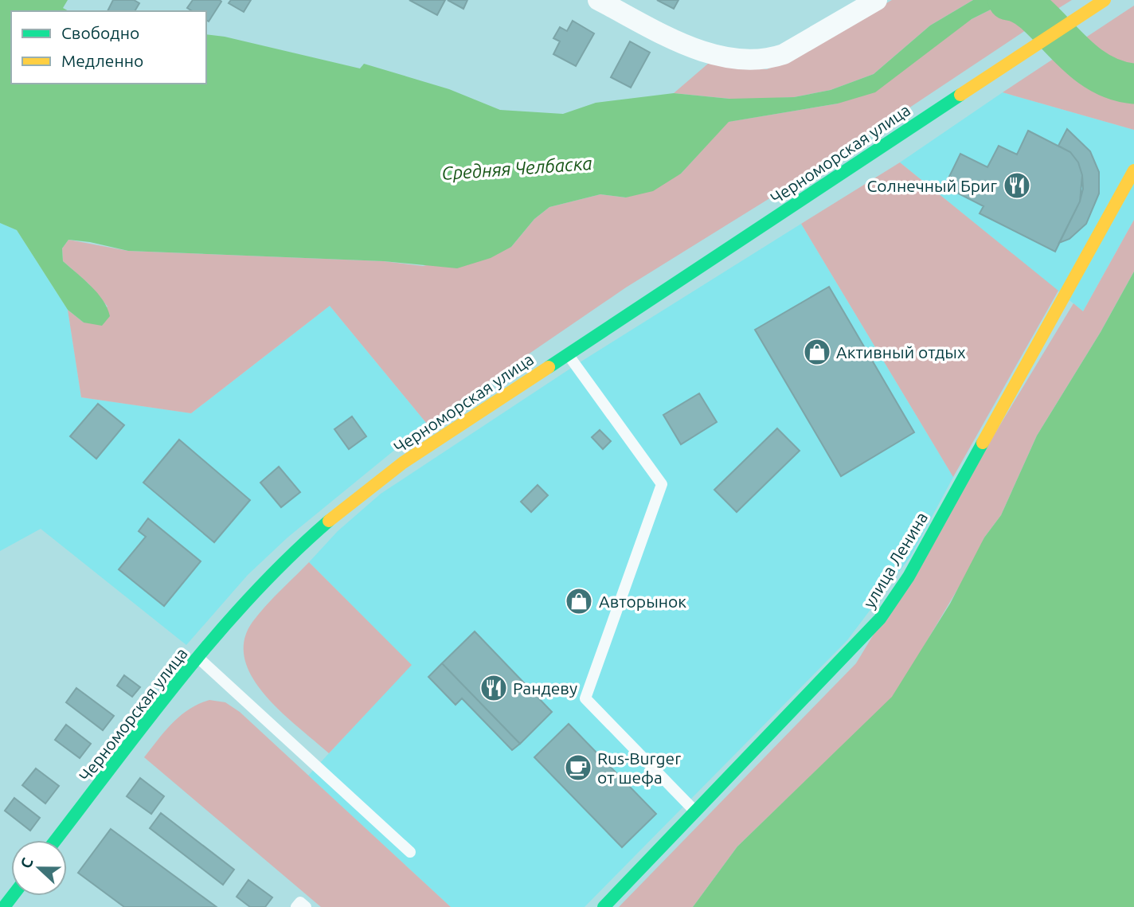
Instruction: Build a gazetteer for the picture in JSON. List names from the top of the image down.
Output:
{
  "streets": {
    "street": ["Черноморская улица", "улица Ленина"]
  },
  "water": ["Средняя Челбаска"],
  "places": {
    "restaurant": ["Солнечный Бриг", "Рандеву"],
    "shop": ["Активный отдых", "Авторынок"],
    "cafe": ["Rus-Burger от шефа"]
  },
  "legend": ["Свободно", "Медленно"],
  "north": "left"
}
